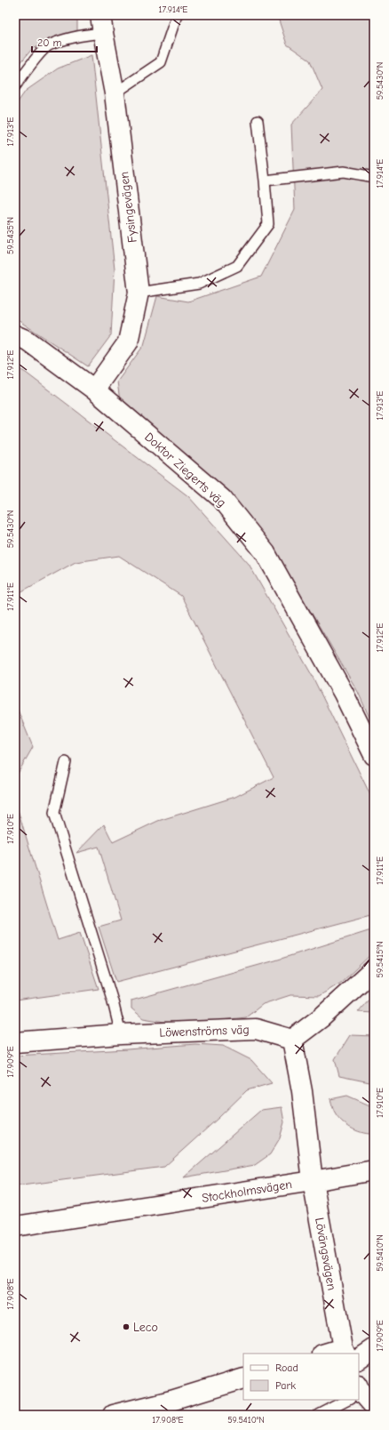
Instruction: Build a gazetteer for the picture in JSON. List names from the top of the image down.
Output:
{
  "streets": {
    "street": [
      "Fysingevägen",
      "Doktor Ziegerts väg",
      "Löwenströms väg",
      "Stockholmsvägen",
      "Lövängsvägen"
    ]
  },
  "crossings": [
    ["Fysingevägen", "Doktor Ziegerts väg"],
    ["Stockholmsvägen", "Lövängsvägen"]
  ],
  "places": ["Leco"],
  "legend": ["Road", "Park"],
  "scale_bar": "20 m",
  "coordinates": [
    "17.914°E",
    "59.5430°N",
    "17.913°E",
    "59.5435°N",
    "17.912°E",
    "17.911°E",
    "17.910°E",
    "59.5415°N",
    "17.909°E",
    "59.5410°N",
    "17.908°E"
  ]
}
